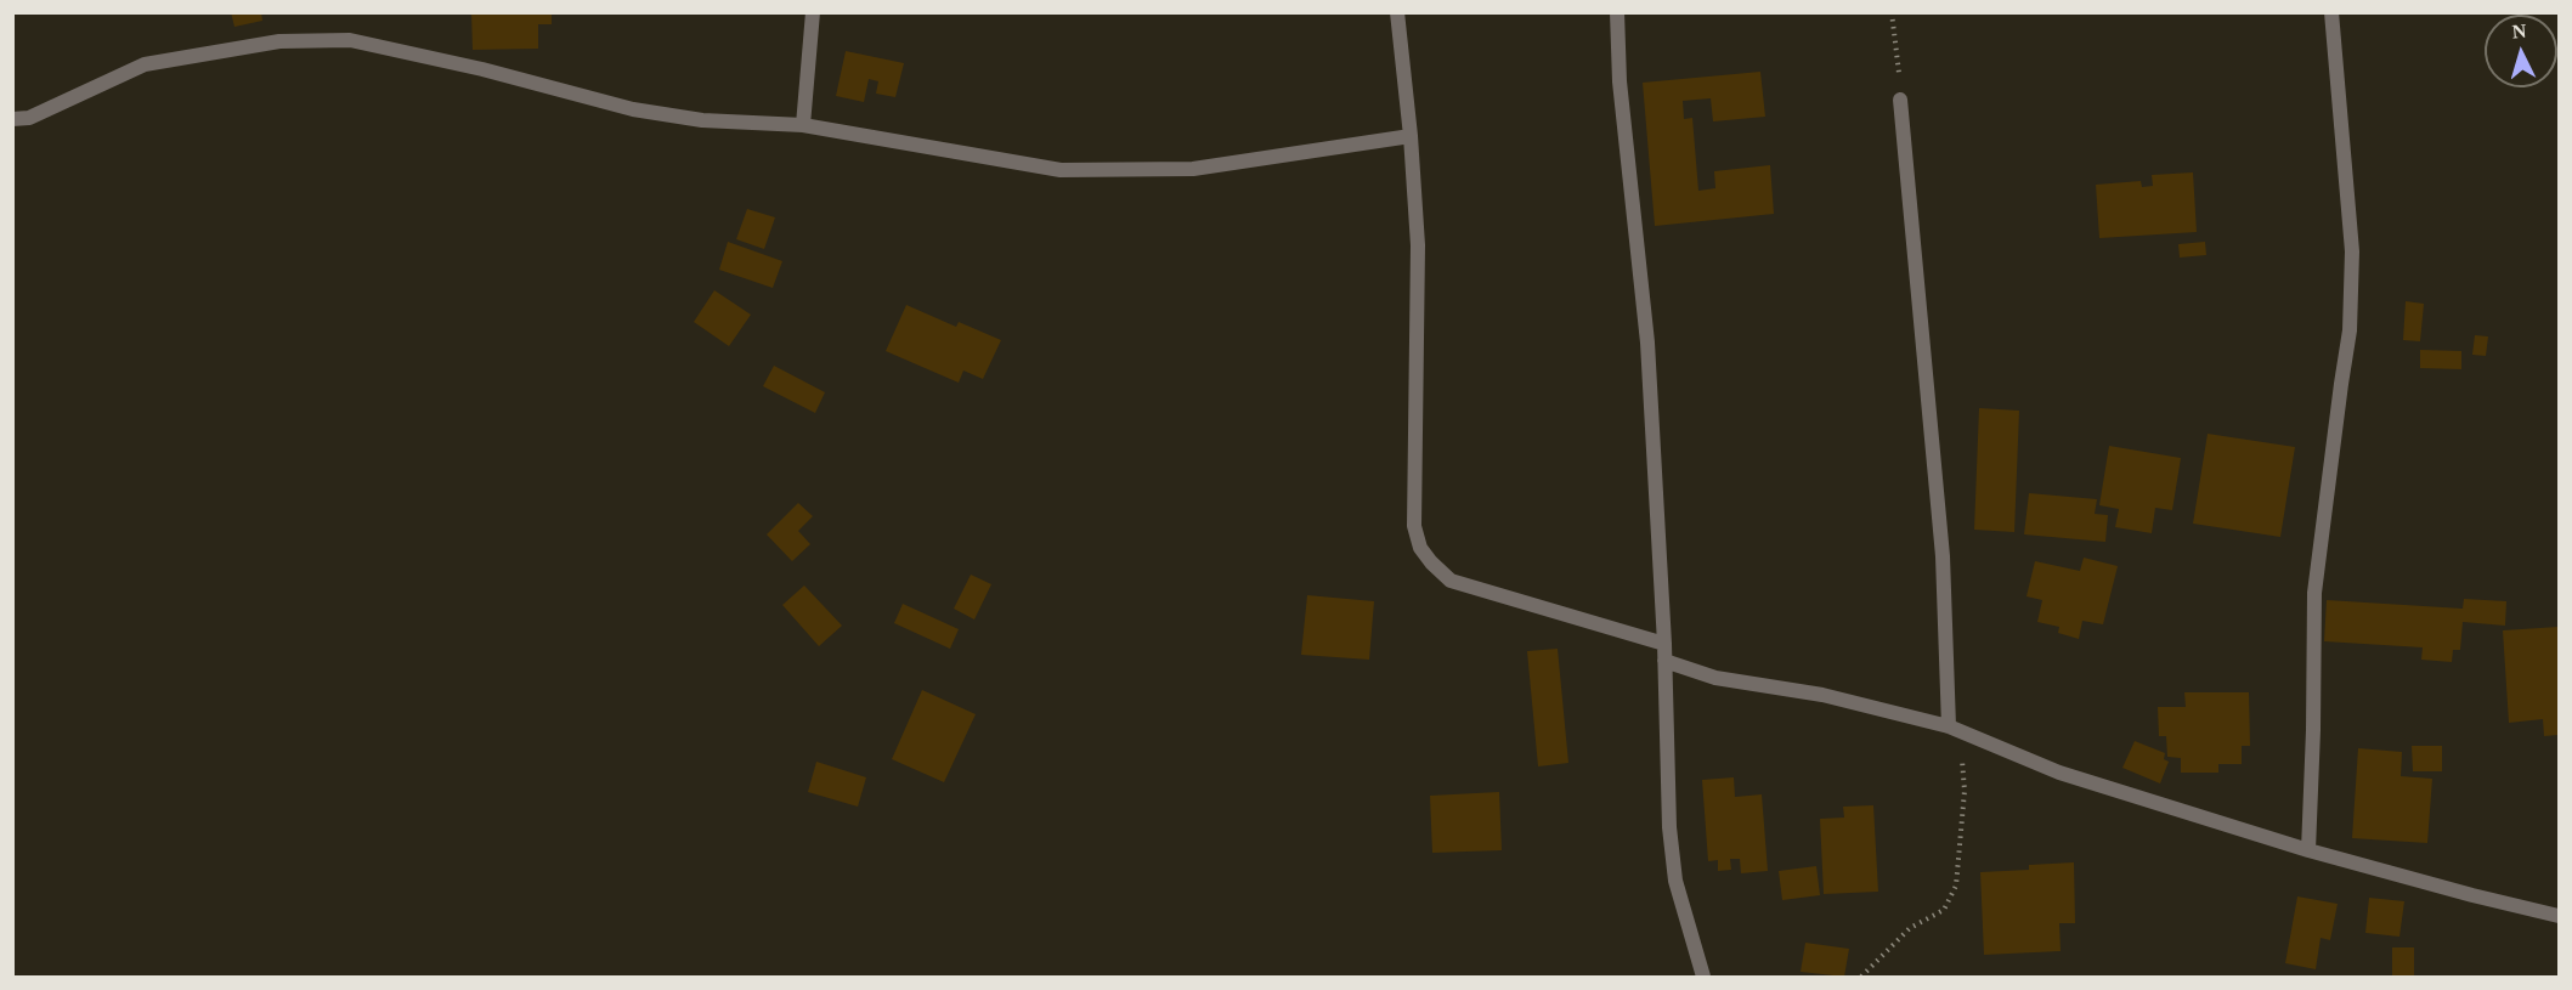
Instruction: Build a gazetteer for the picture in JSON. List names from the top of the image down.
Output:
{
  "north": "top"
}
